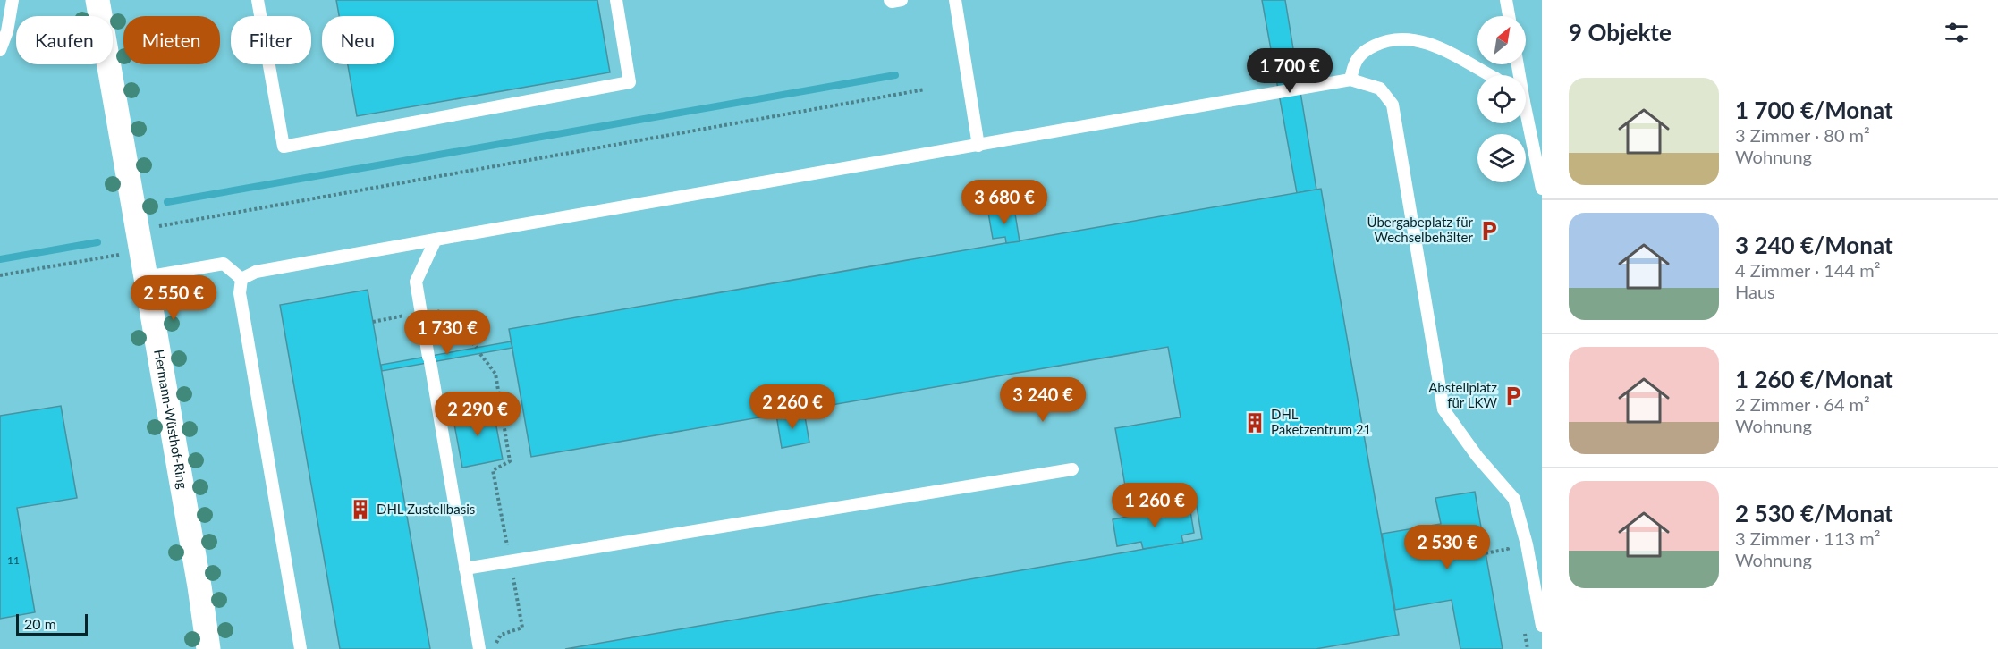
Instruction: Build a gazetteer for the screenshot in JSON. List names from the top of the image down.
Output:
{
  "streets": {
    "street": ["Hermann-Wüsthof-Ring"]
  },
  "places": {
    "parking": ["Übergabeplatz für Wechselbehälter", "Abstellplatz für LKW"],
    "building": ["DHL Paketzentrum 21", "DHL Zustellbasis"]
  },
  "house_numbers": ["11"],
  "scale_bar": "20 m",
  "north": "top right",
  "page": {
    "heading": "9 Objekte",
    "chip": [
      "Kaufen",
      "Mieten",
      "Filter",
      "Neu"
    ],
    "price": [
      "1 700 €",
      "3 680 €",
      "2 550 €",
      "1 730 €",
      "3 240 €",
      "2 260 €",
      "2 290 €",
      "1 260 €",
      "2 530 €"
    ],
    "list": [
      {
        "name": "1 700 €/Monat",
        "note": "3 Zimmer · 80 m² · Wohnung"
      },
      {
        "name": "3 240 €/Monat",
        "note": "4 Zimmer · 144 m² · Haus"
      },
      {
        "name": "1 260 €/Monat",
        "note": "2 Zimmer · 64 m² · Wohnung"
      },
      {
        "name": "2 530 €/Monat",
        "note": "3 Zimmer · 113 m² · Wohnung"
      }
    ],
    "scale": "20 m"
  }
}
